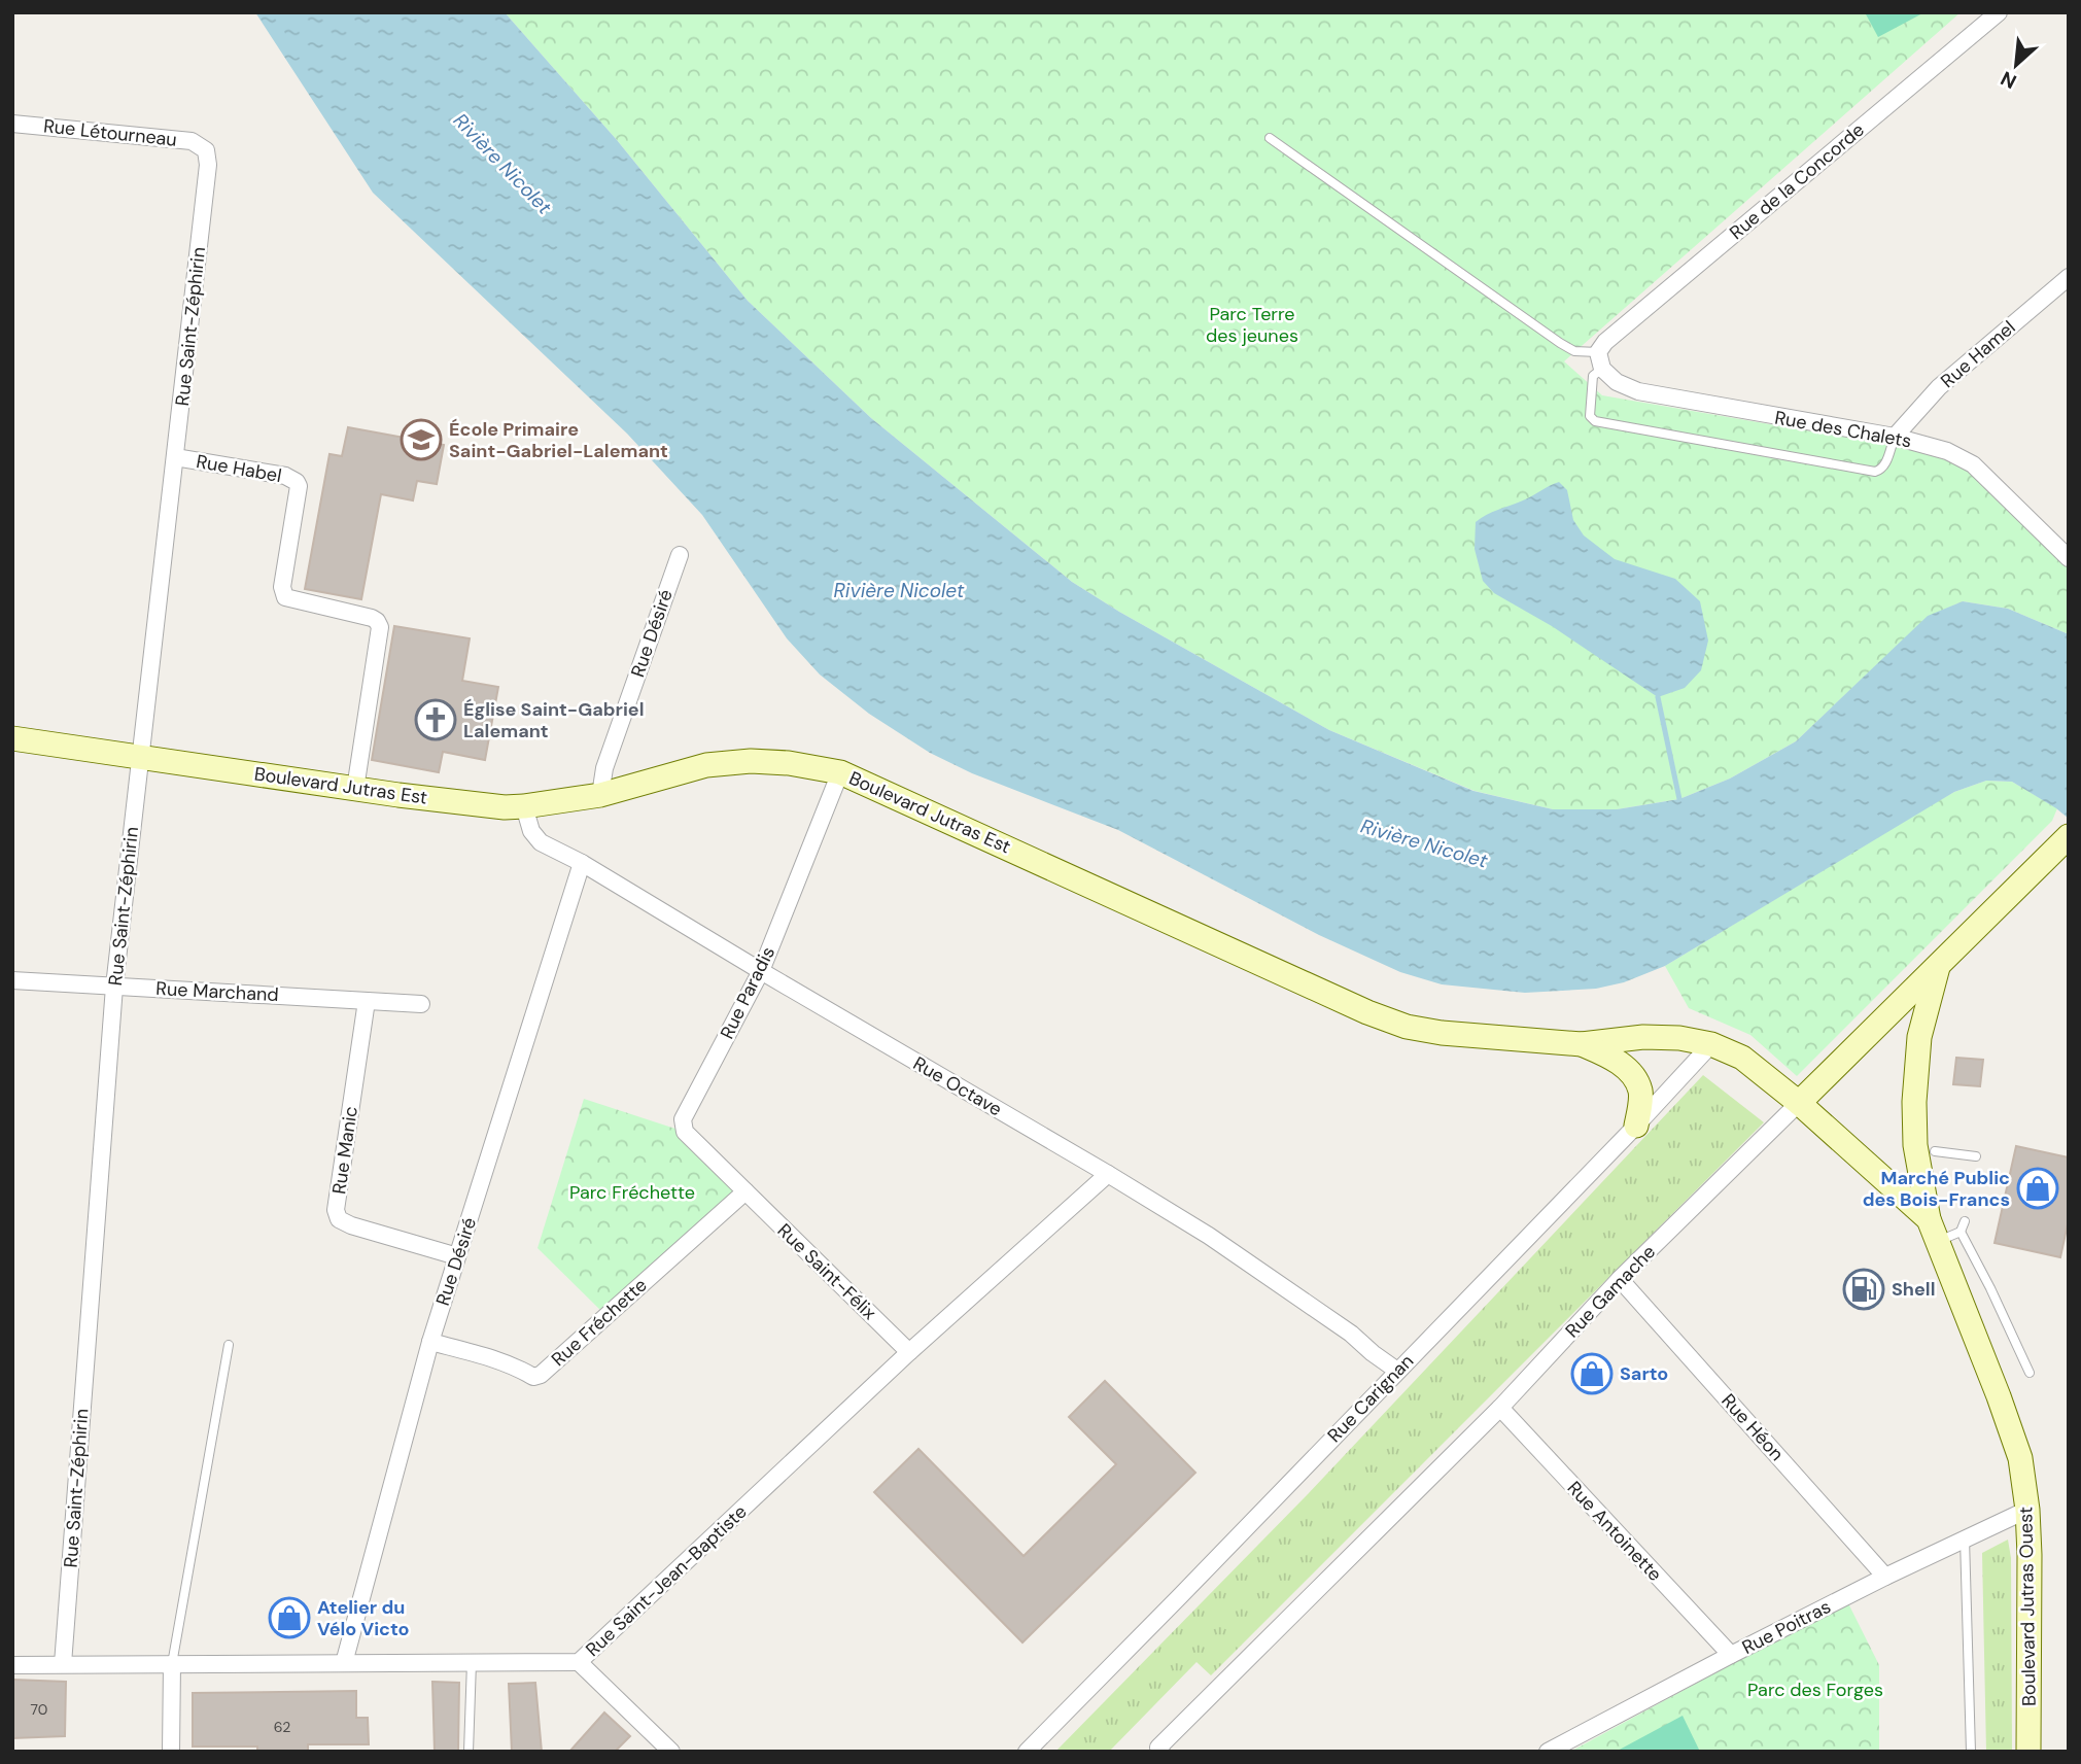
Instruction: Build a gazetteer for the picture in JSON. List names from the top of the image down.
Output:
{
  "streets": {
    "main road": ["Boulevard Jutras Est", "Rue Gamache", "Boulevard Jutras Ouest"],
    "street": [
      "Rue Létourneau",
      "Rue de la Concorde",
      "Rue Saint-Zéphirin",
      "Rue Hamel",
      "Rue des Chalets",
      "Rue Habel",
      "Rue Désiré",
      "Rue Marchand",
      "Rue Paradis",
      "Rue Octave",
      "Rue Manic",
      "Rue Saint-Félix",
      "Rue Fréchette",
      "Rue Carignan",
      "Rue Héon",
      "Rue Antoinette",
      "Rue Saint-Jean-Baptiste",
      "Rue Poitras"
    ]
  },
  "crossings": [
    ["Rue Létourneau", "Rue Saint-Zéphirin"],
    ["Rue de la Concorde", "Rue des Chalets"],
    ["Rue Saint-Zéphirin", "Rue Habel"],
    ["Rue Saint-Zéphirin", "Boulevard Jutras Est"],
    ["Rue Saint-Zéphirin", "Rue Marchand"],
    ["Rue Saint-Zéphirin", "Rue Saint-Jean-Baptiste"],
    ["Rue Hamel", "Rue des Chalets"],
    ["Rue Habel", "Boulevard Jutras Est"],
    ["Rue Désiré", "Boulevard Jutras Est"],
    ["Rue Désiré", "Rue Octave"],
    ["Rue Désiré", "Rue Manic"],
    ["Rue Désiré", "Rue Fréchette"],
    ["Rue Désiré", "Rue Saint-Jean-Baptiste"],
    ["Boulevard Jutras Est", "Rue Paradis"],
    ["Boulevard Jutras Est", "Rue Octave"],
    ["Boulevard Jutras Est", "Rue Gamache"],
    ["Boulevard Jutras Est", "Rue Carignan"],
    ["Boulevard Jutras Est", "Boulevard Jutras Ouest"],
    ["Rue Marchand", "Rue Manic"],
    ["Rue Paradis", "Rue Octave"],
    ["Rue Paradis", "Rue Saint-Félix"],
    ["Rue Paradis", "Rue Fréchette"],
    ["Rue Octave", "Rue Carignan"],
    ["Rue Octave", "Rue Saint-Jean-Baptiste"],
    ["Rue Saint-Félix", "Rue Fréchette"],
    ["Rue Saint-Félix", "Rue Saint-Jean-Baptiste"],
    ["Rue Gamache", "Rue Héon"],
    ["Rue Gamache", "Rue Antoinette"],
    ["Rue Gamache", "Boulevard Jutras Ouest"],
    ["Rue Héon", "Rue Poitras"],
    ["Rue Antoinette", "Rue Poitras"],
    ["Boulevard Jutras Ouest", "Rue Poitras"]
  ],
  "water": ["Rivière Nicolet"],
  "parks": ["Parc Terre des jeunes", "Parc Fréchette", "Parc des Forges"],
  "places": {
    "school or university": ["École Primaire Saint-Gabriel-Lalemant"],
    "church": ["Église Saint-Gabriel Lalemant"],
    "shop": ["Marché Public des Bois-Francs", "Sarto", "Atelier du Vélo Victo"],
    "fuel station": ["Shell"]
  },
  "house_numbers": ["70", "62"],
  "north": "bottom left"
}
